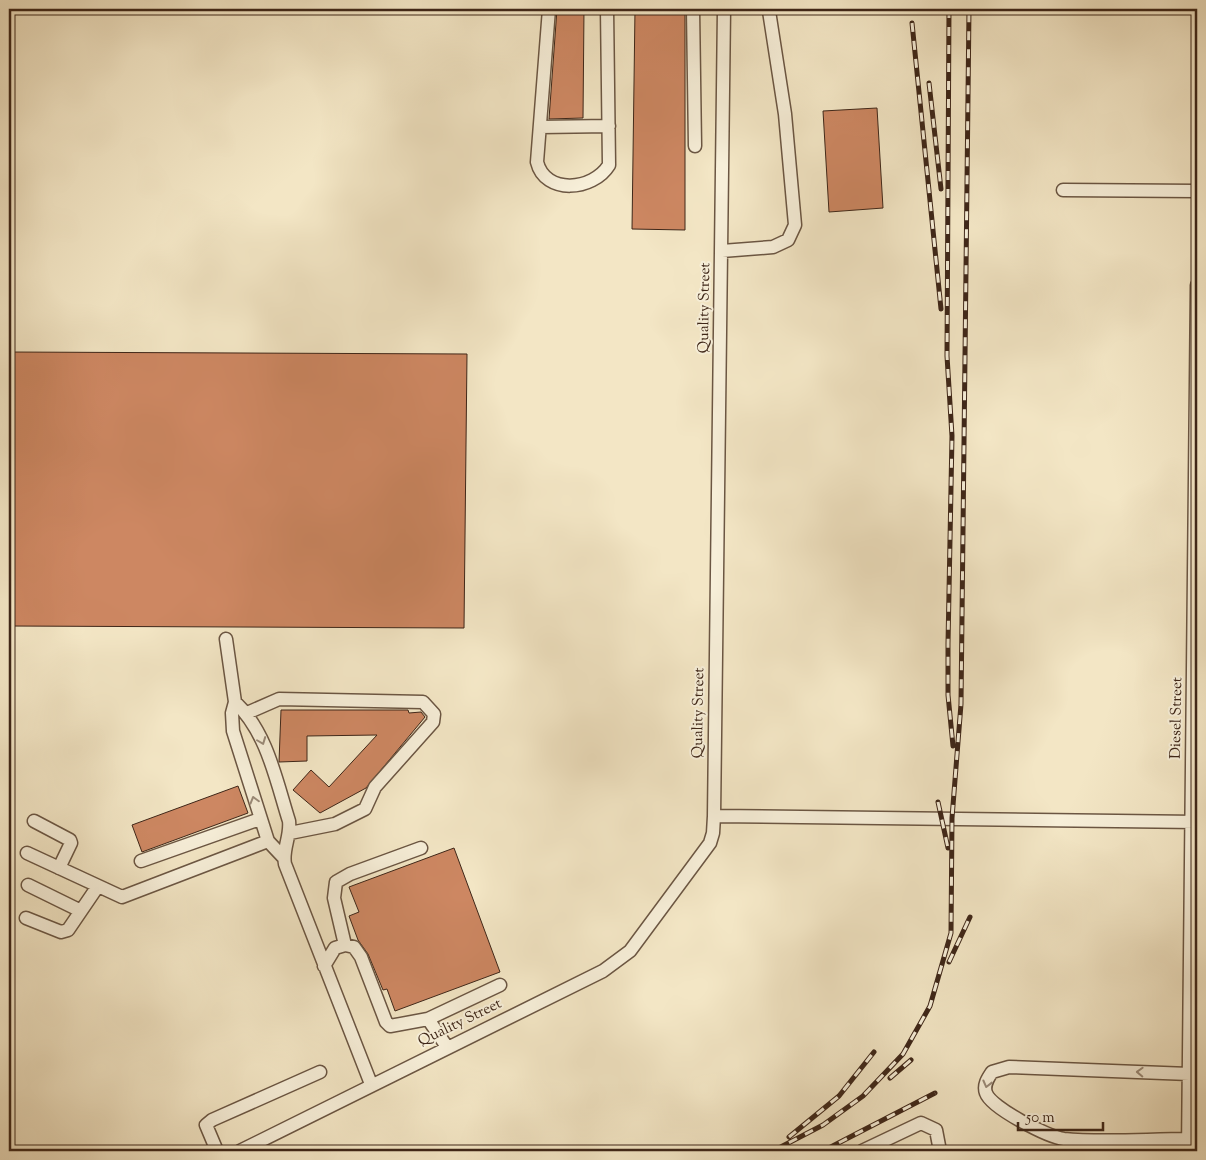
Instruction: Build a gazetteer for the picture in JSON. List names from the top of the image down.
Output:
{
  "streets": {
    "street": ["Quality Street", "Diesel Street"]
  },
  "scale_bar": "50 m"
}
